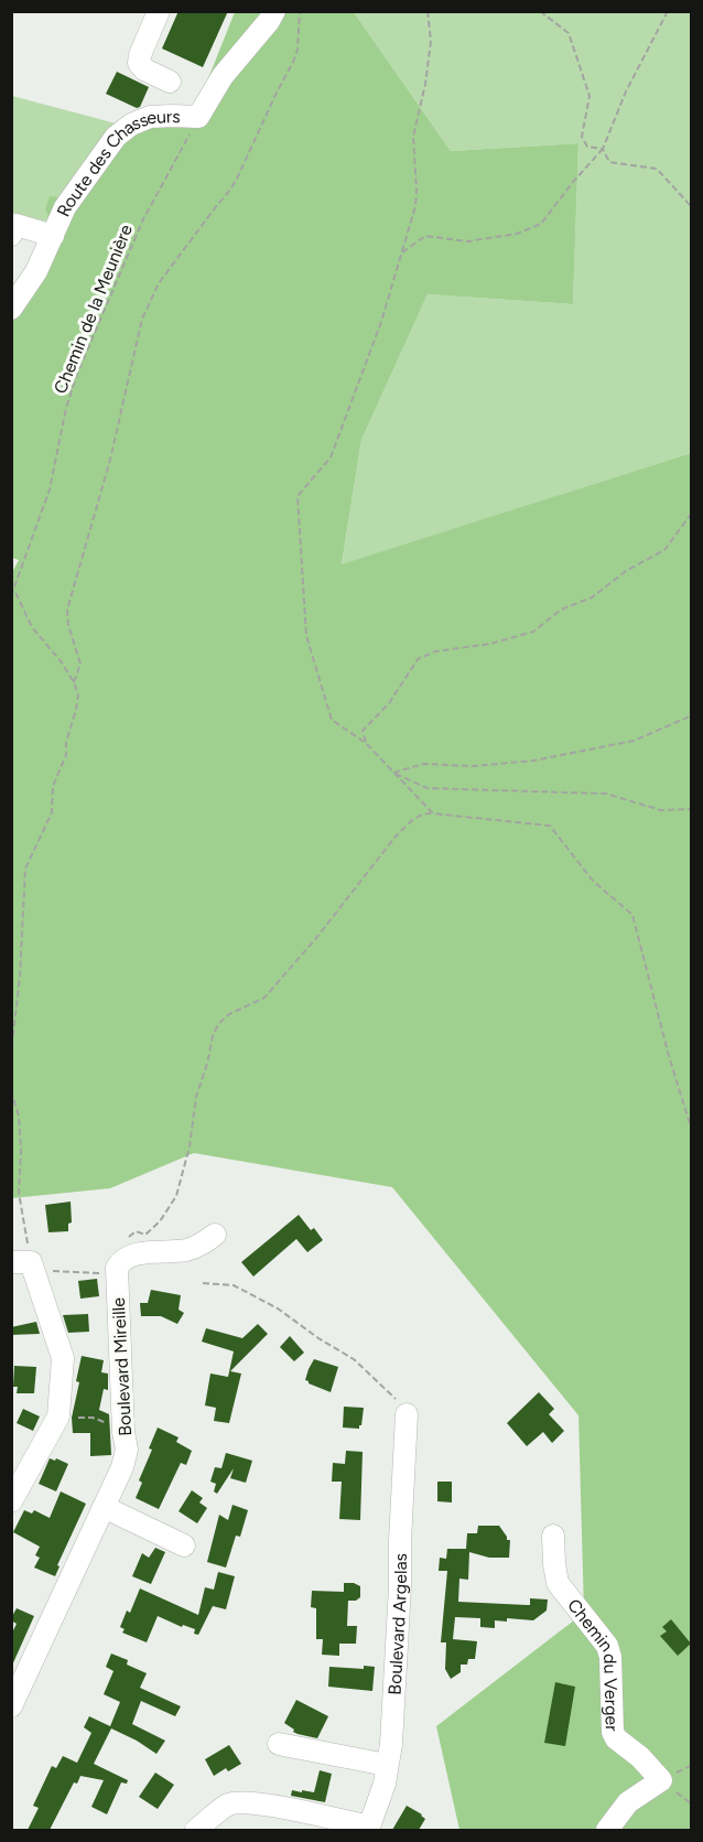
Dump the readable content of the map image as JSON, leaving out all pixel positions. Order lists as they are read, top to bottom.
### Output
{
  "streets": {
    "street": [
      "Route des Chasseurs",
      "Boulevard Mireille",
      "Boulevard Argelas",
      "Chemin du Verger"
    ],
    "path": ["Chemin de la Meunière"]
  },
  "crossings": [
    ["Route des Chasseurs", "Chemin de la Meunière"]
  ]
}
